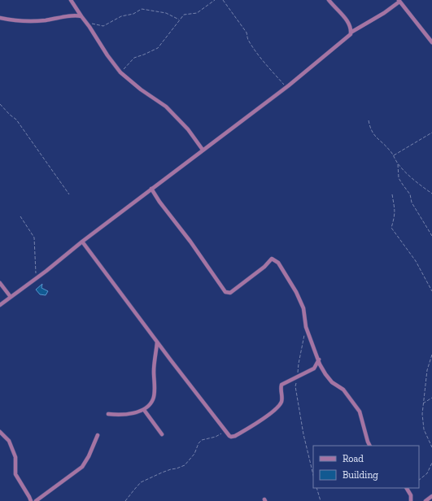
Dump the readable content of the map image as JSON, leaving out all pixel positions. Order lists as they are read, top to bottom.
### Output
{
  "legend": ["Road", "Building"]
}
